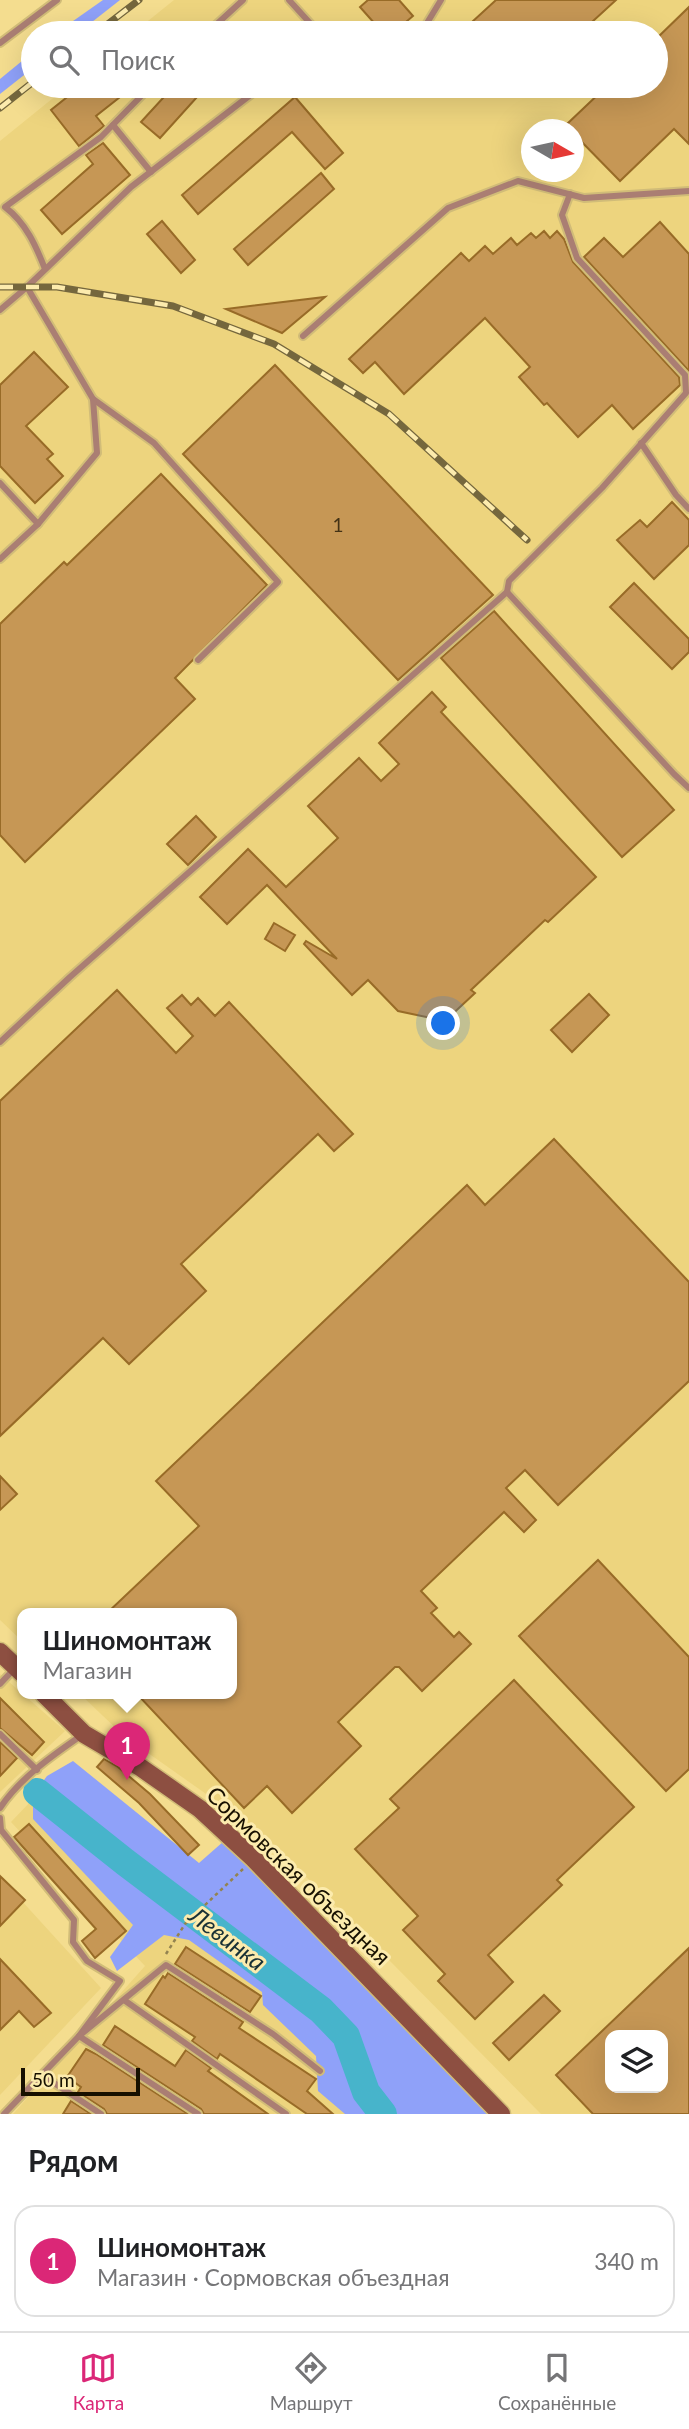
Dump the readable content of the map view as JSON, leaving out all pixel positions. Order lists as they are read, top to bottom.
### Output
{
  "streets": {
    "street": ["Сормовская объездная"]
  },
  "water": ["Левинка"],
  "house_numbers": ["1"],
  "scale_bar": "50 m",
  "north": "right",
  "page": {
    "search": "Поиск",
    "popup": ["Шиномонтаж", "Магазин"],
    "pins": "1",
    "scale": "50 m",
    "heading": "Рядом",
    "list": [
      {
        "mark": "1",
        "name": "Шиномонтаж",
        "note": "Магазин · Сормовская объездная",
        "value": "340 m"
      }
    ],
    "nav": ["Карта", "Маршрут", "Сохранённые"]
  }
}
